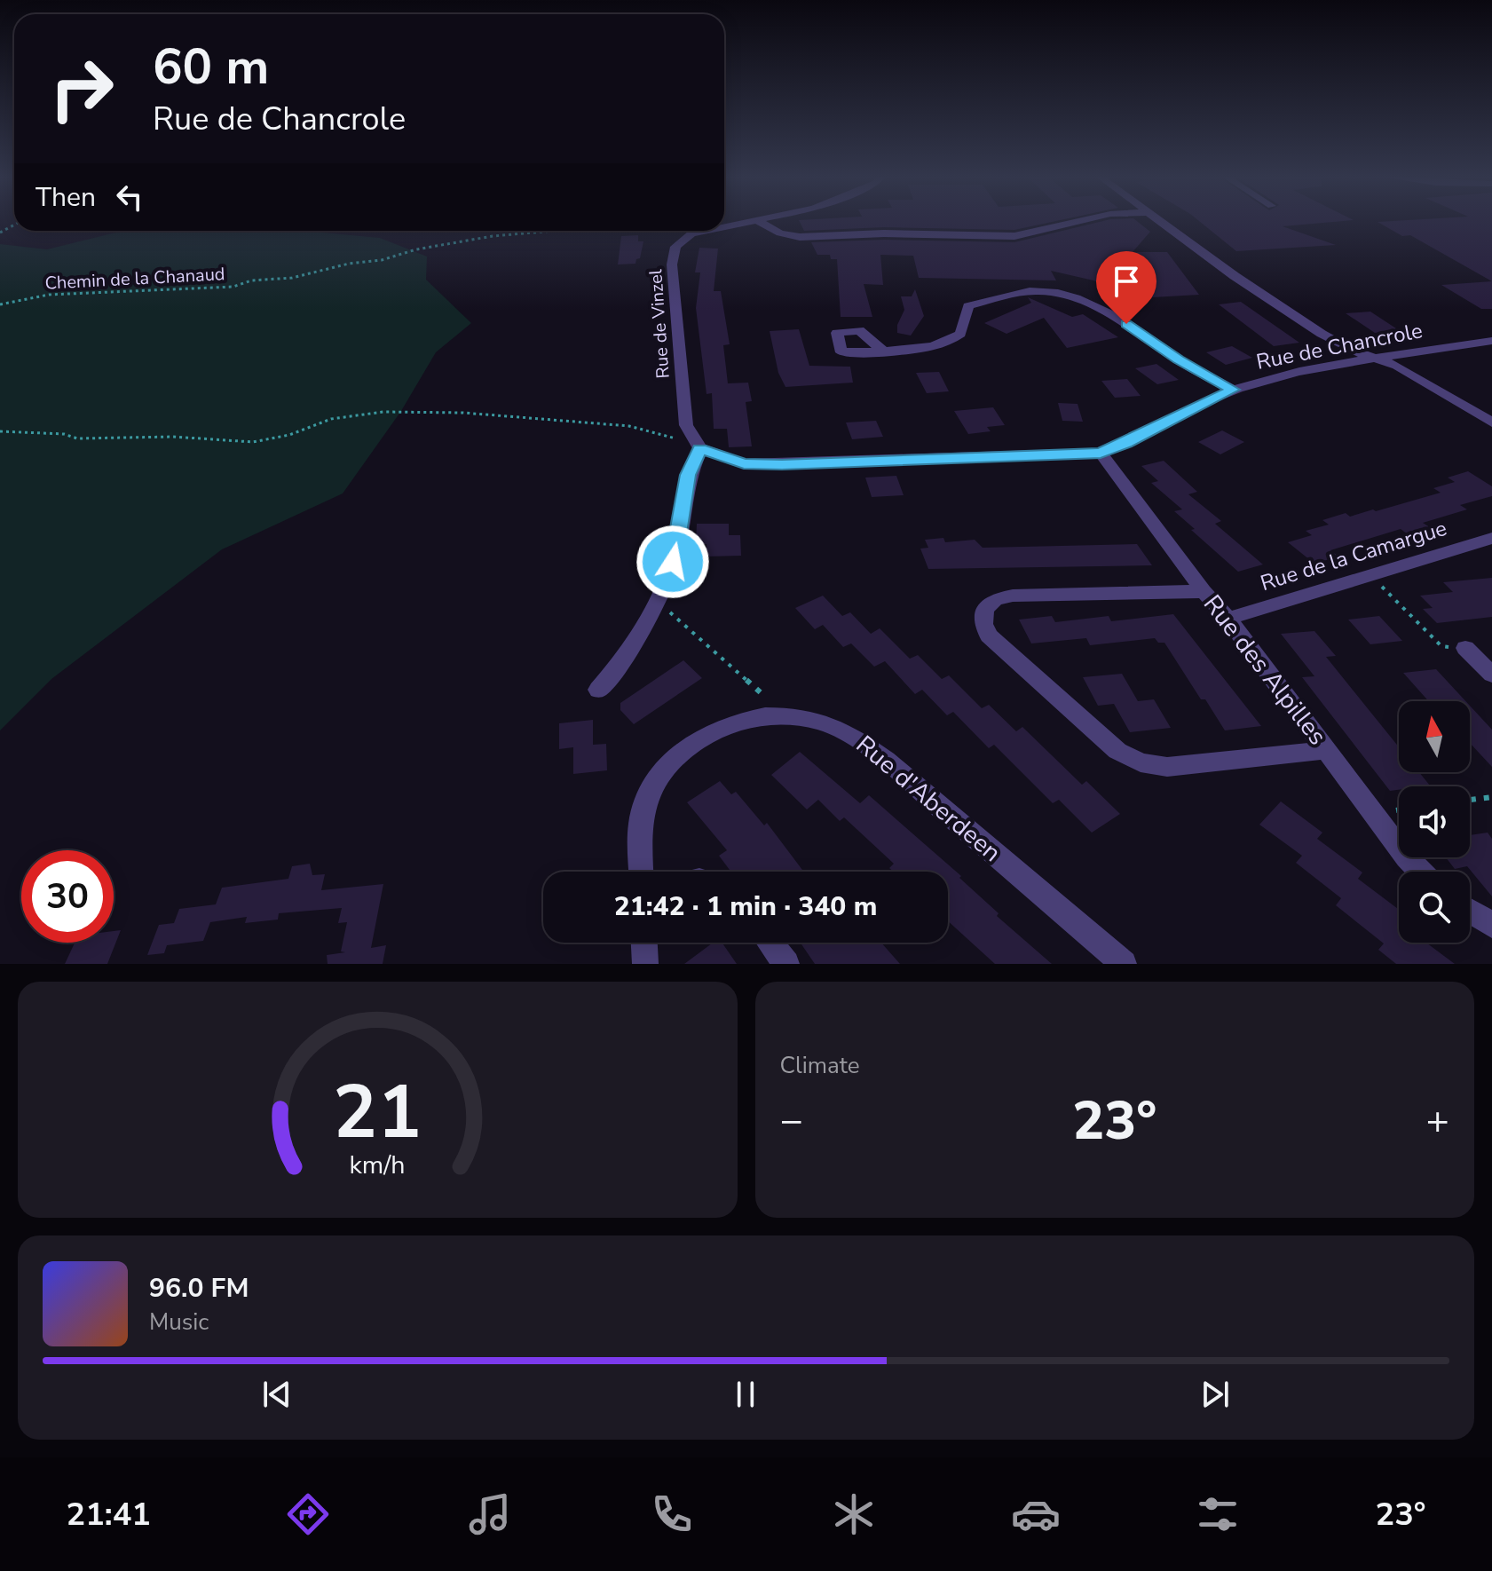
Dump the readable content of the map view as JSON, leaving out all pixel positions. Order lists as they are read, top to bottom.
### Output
{
  "streets": {
    "street": [
      "Rue de Vinzel",
      "Rue de Chancrole",
      "Rue de la Camargue",
      "Rue des Alpilles",
      "Rue d'Aberdeen"
    ],
    "path": ["Chemin de la Chanaud"]
  },
  "crossings": [
    ["Chemin de la Chanaud", "Rue de Vinzel"],
    ["Rue de Vinzel", "Rue de Chancrole"],
    ["Rue de Chancrole", "Rue des Alpilles"],
    ["Rue de la Camargue", "Rue des Alpilles"]
  ],
  "north": "top",
  "page": {
    "turn": ["60 m", "Rue de Chancrole"],
    "then": "Then",
    "limit": "30",
    "trip": "21:42 · 1 min · 340 m",
    "tile": "Climate",
    "heat": ["−", "23°", "+"],
    "song": ["96.0 FM", "Music"],
    "tabs": ["21:41", "23°"],
    "gauge": ["21", "km/h"]
  }
}
